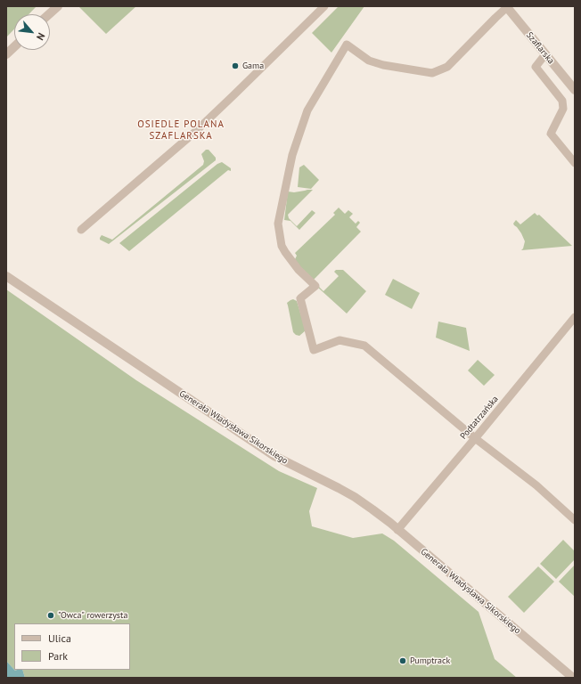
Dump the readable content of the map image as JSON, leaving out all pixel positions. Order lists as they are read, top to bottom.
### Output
{
  "streets": {
    "street": ["Szaflarska", "Podtatrzańska", "Generała Władysława Sikorskiego"]
  },
  "crossings": [
    ["Podtatrzańska", "Generała Władysława Sikorskiego"]
  ],
  "districts": ["OSIEDLE POLANA SZAFLARSKA"],
  "places": ["Gama", "\"Owca\" rowerzysta", "Pumptrack"],
  "legend": ["Ulica", "Park"],
  "north": "bottom right"
}
